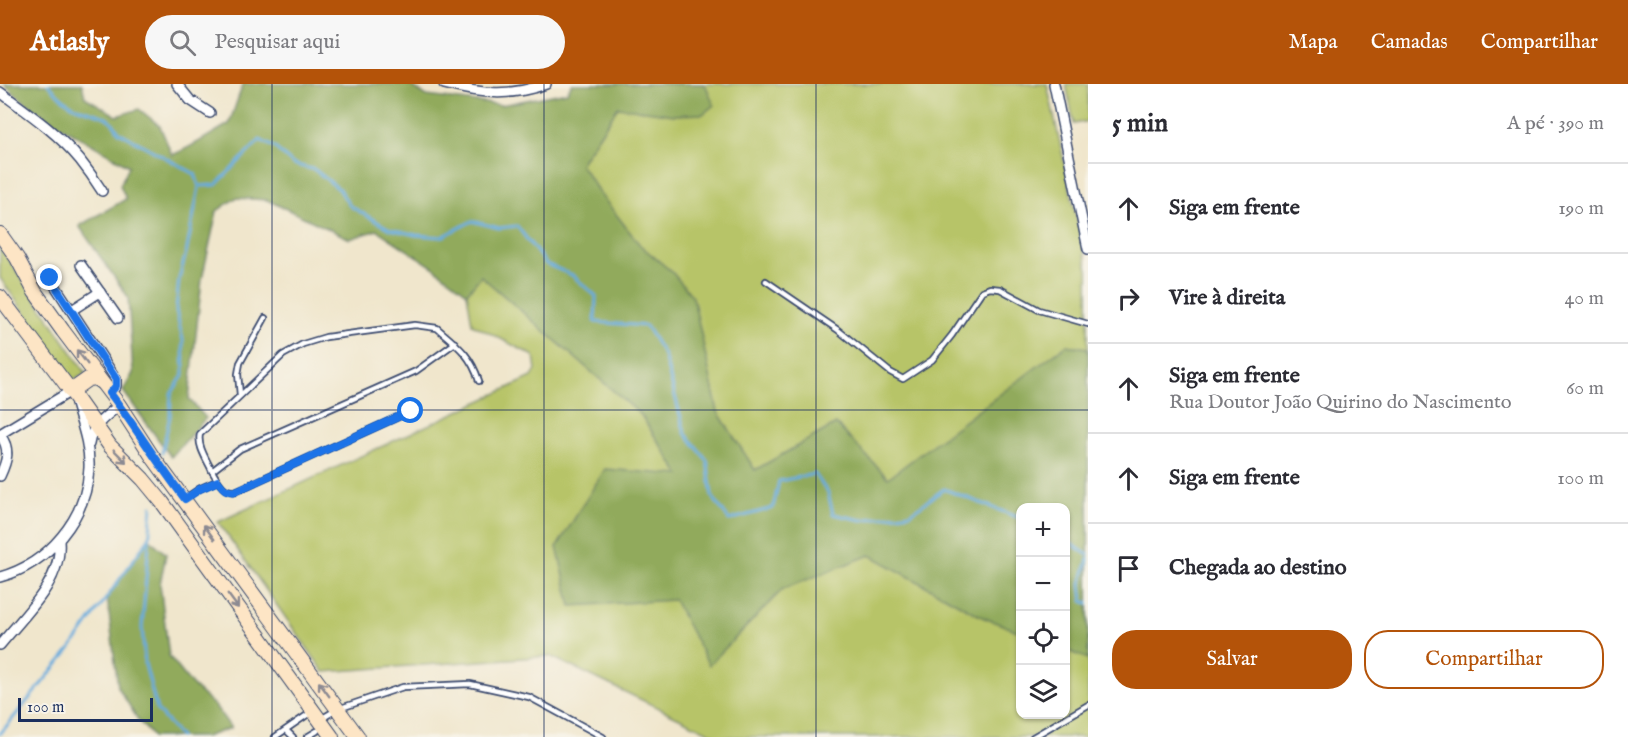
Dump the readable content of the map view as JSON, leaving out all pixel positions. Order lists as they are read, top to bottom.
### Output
{
  "scale_bar": "100 m",
  "page": {
    "header": "Atlasly",
    "search": "Pesquisar aqui",
    "nav": ["Mapa", "Camadas", "Compartilhar"],
    "heading": ["5 min", "A pé · 390 m"],
    "list": [
      ["Siga em frente", "190 m"],
      ["Vire à direita", "40 m"],
      ["Siga em frente", "Rua Doutor João Quirino do Nascimento", "60 m"],
      ["Siga em frente", "100 m"],
      "Chegada ao destino"
    ],
    "map_buttons": ["+", "−"],
    "buttons": ["Salvar", "Compartilhar"],
    "scale": "100 m"
  }
}
